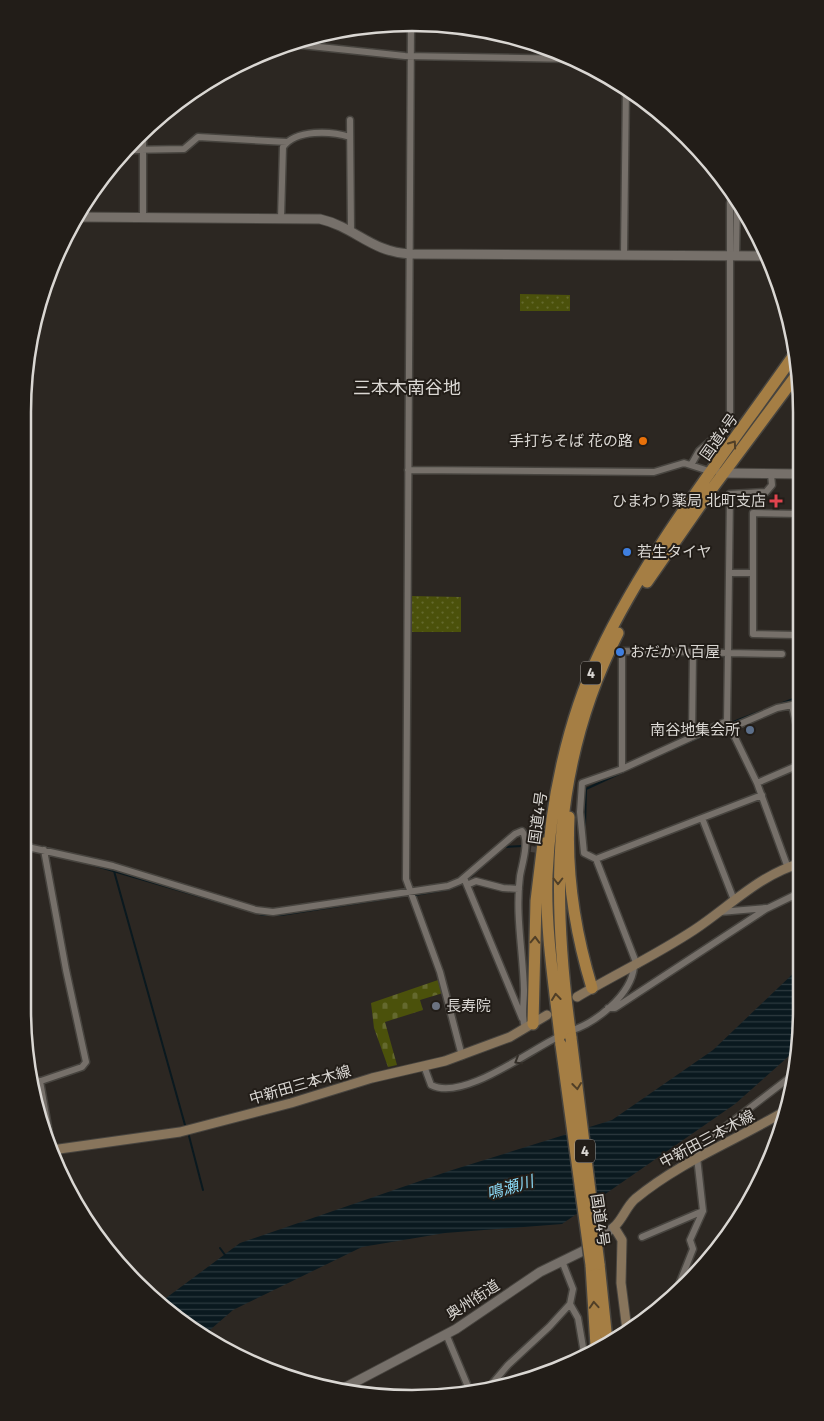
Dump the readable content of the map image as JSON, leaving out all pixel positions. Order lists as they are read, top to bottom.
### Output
{
  "streets": {
    "highway": ["国道4号", "4"],
    "main road": ["中新田三本木線"],
    "street": ["奥州街道"]
  },
  "crossings": [
    ["中新田三本木線", "奥州街道"]
  ],
  "districts": ["三本木南谷地"],
  "water": ["鳴瀬川"],
  "places": {
    "other": [
      "手打ちそば 花の路",
      "若生タイヤ",
      "おだか八百屋",
      "南谷地集会所",
      "長寿院"
    ],
    "health": ["ひまわり薬局 北町支店"]
  }
}
